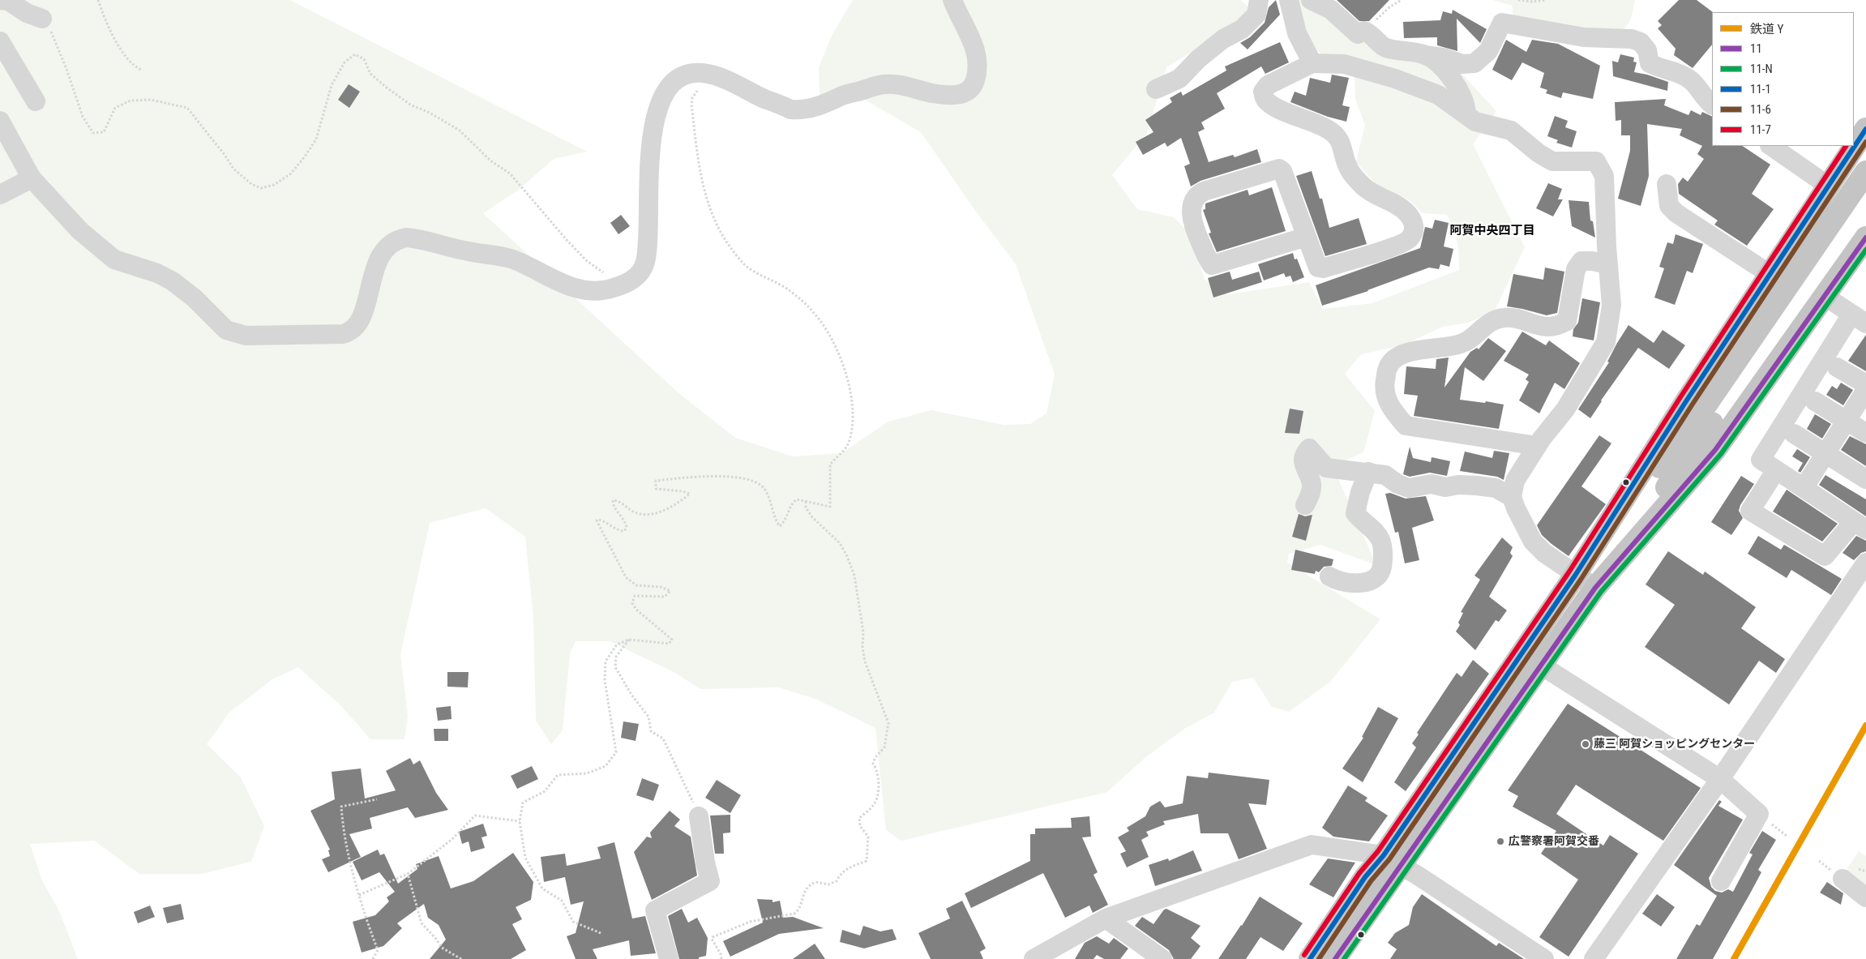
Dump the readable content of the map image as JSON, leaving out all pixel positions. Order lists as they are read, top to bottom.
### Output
{
  "districts": ["阿賀中央四丁目"],
  "places": ["藤三 阿賀ショッピングセンター", "広警察署阿賀交番"],
  "lines": [
    "transit line 11-1",
    "transit line 11-6",
    "transit line 11-7",
    "transit line 11",
    "transit line 11-N",
    "rail line Y"
  ],
  "legend": [
    "鉄道 Y",
    "11",
    "11-N",
    "11-1",
    "11-6",
    "11-7"
  ]
}
